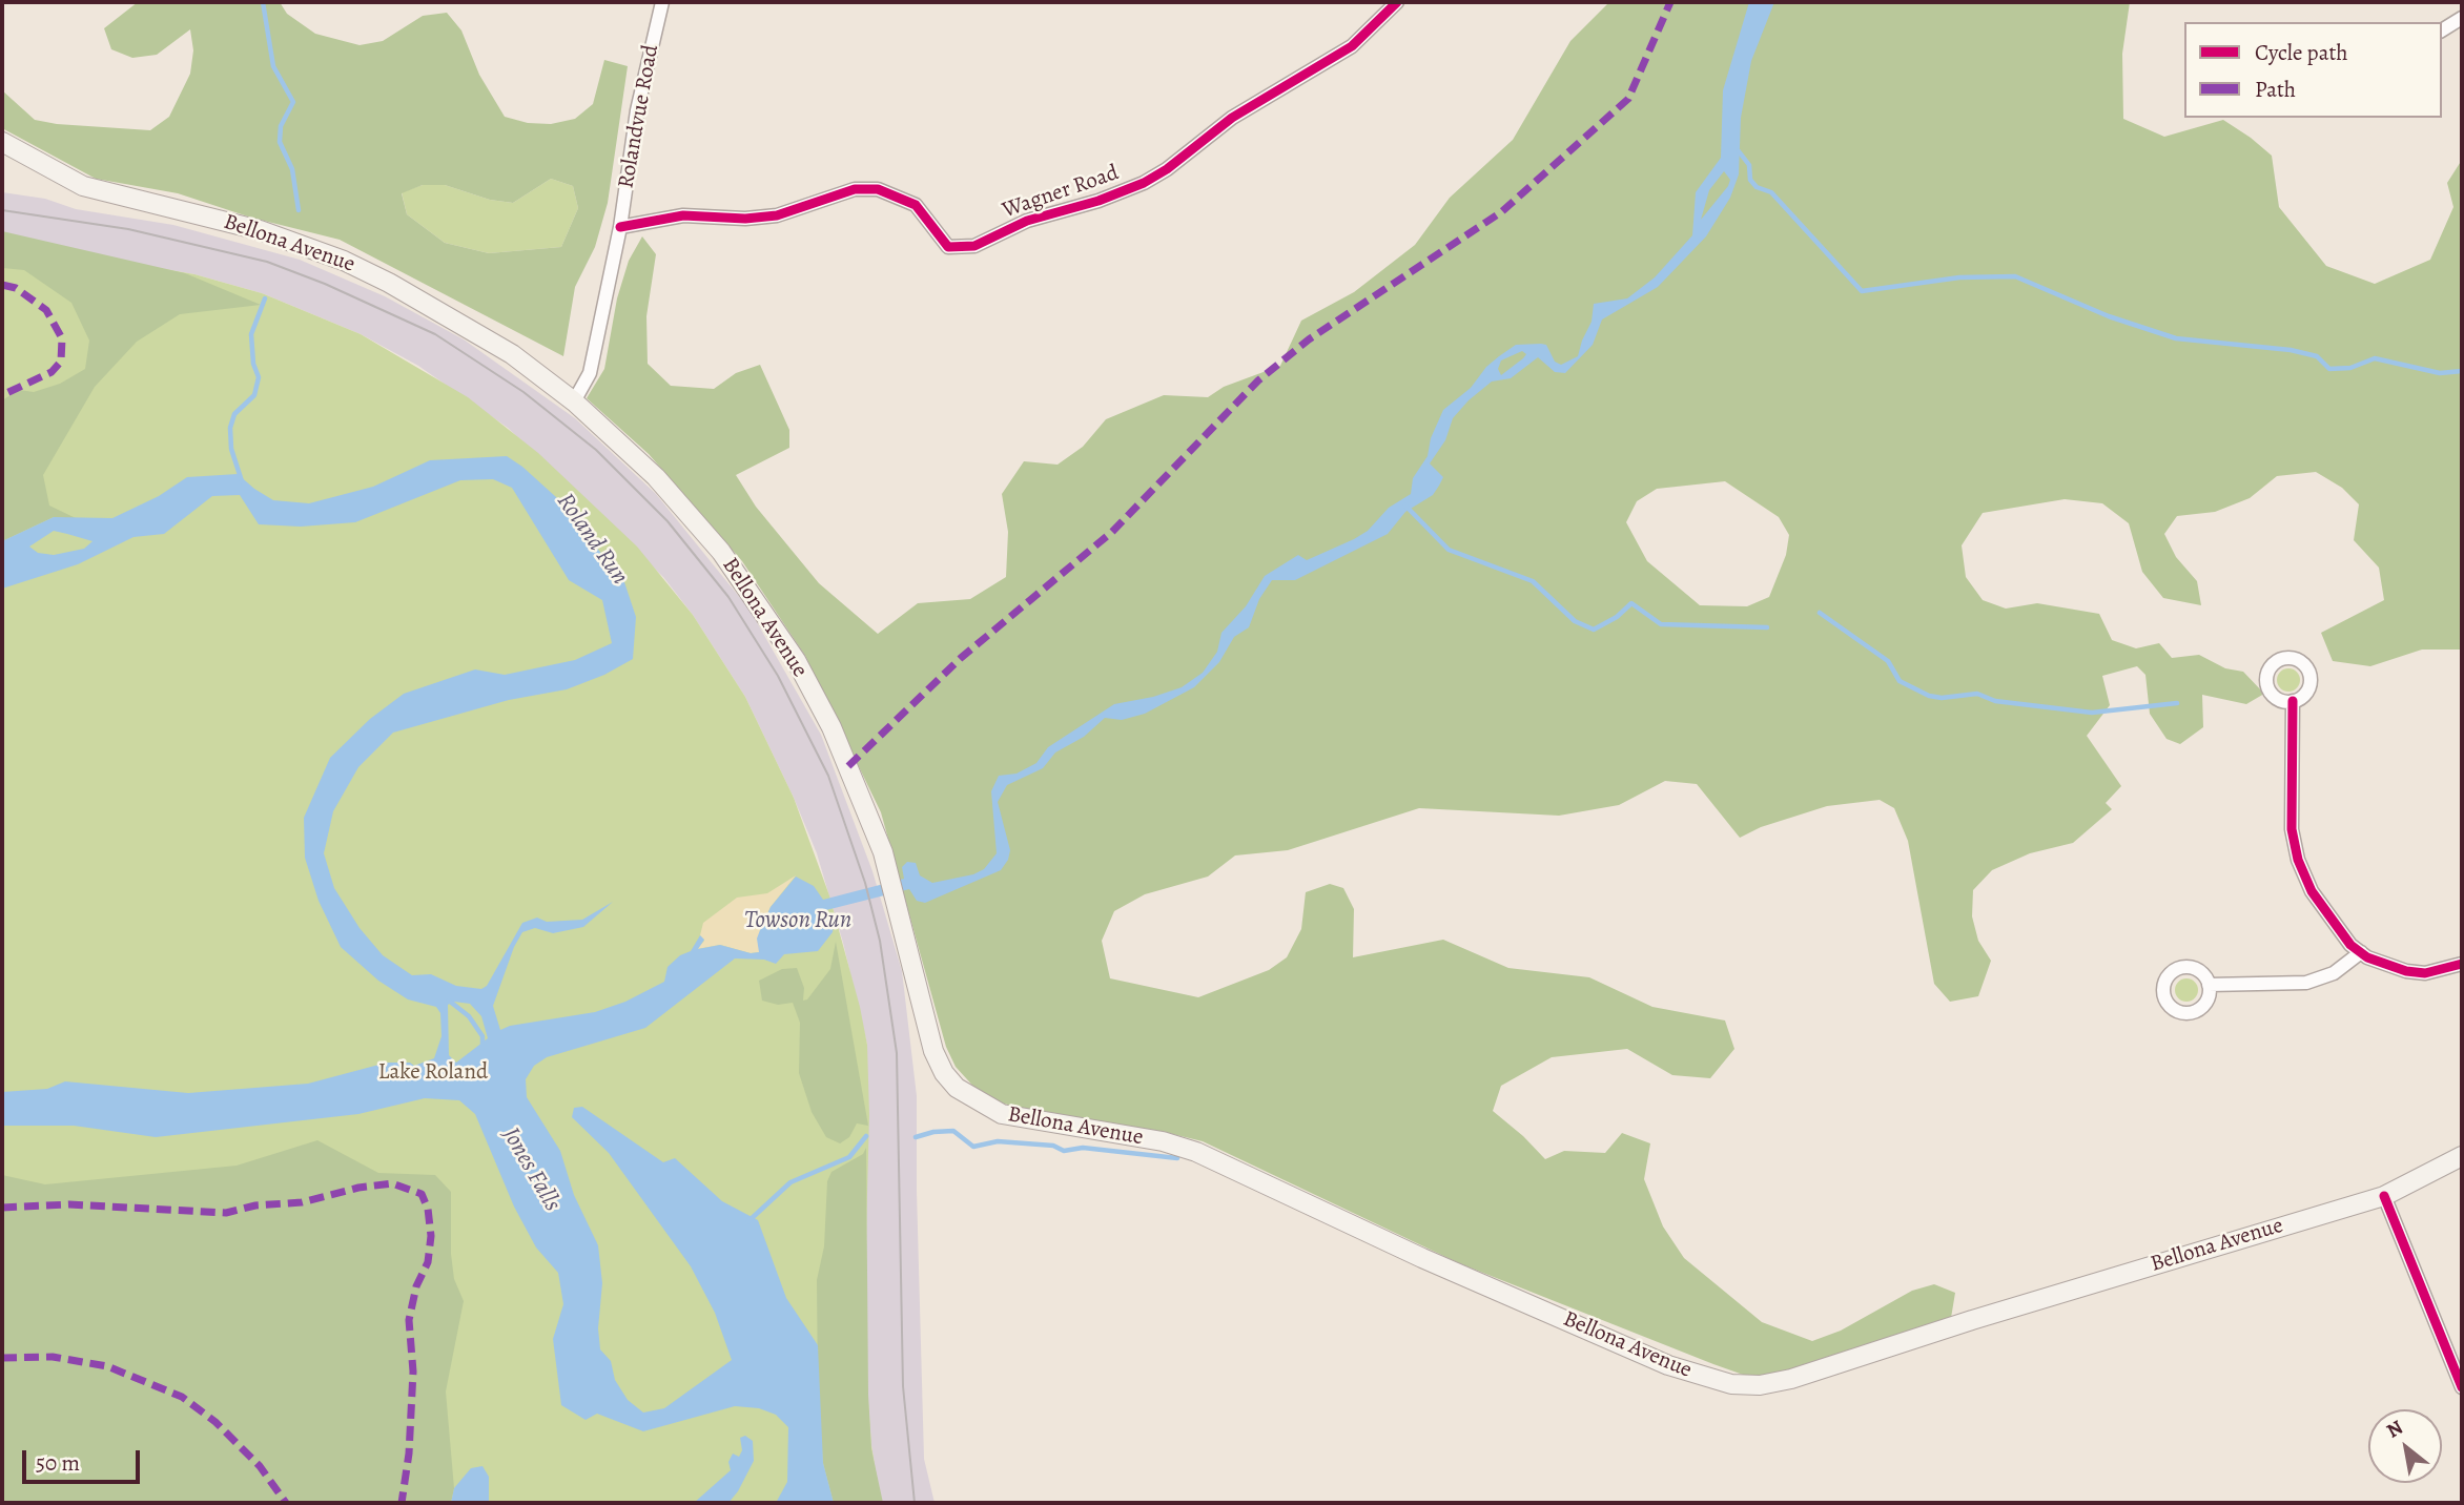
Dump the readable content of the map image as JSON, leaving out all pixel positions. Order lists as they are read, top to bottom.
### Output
{
  "streets": {
    "main road": ["Bellona Avenue"],
    "street": ["Rolandvue Road", "Wagner Road"]
  },
  "crossings": [
    ["Rolandvue Road", "Wagner Road"],
    ["Rolandvue Road", "Bellona Avenue"]
  ],
  "water": ["Roland Run", "Towson Run", "Jones Falls"],
  "parks": ["Lake Roland"],
  "legend": ["Cycle path", "Path"],
  "scale_bar": "50 m",
  "north": "top left"
}
